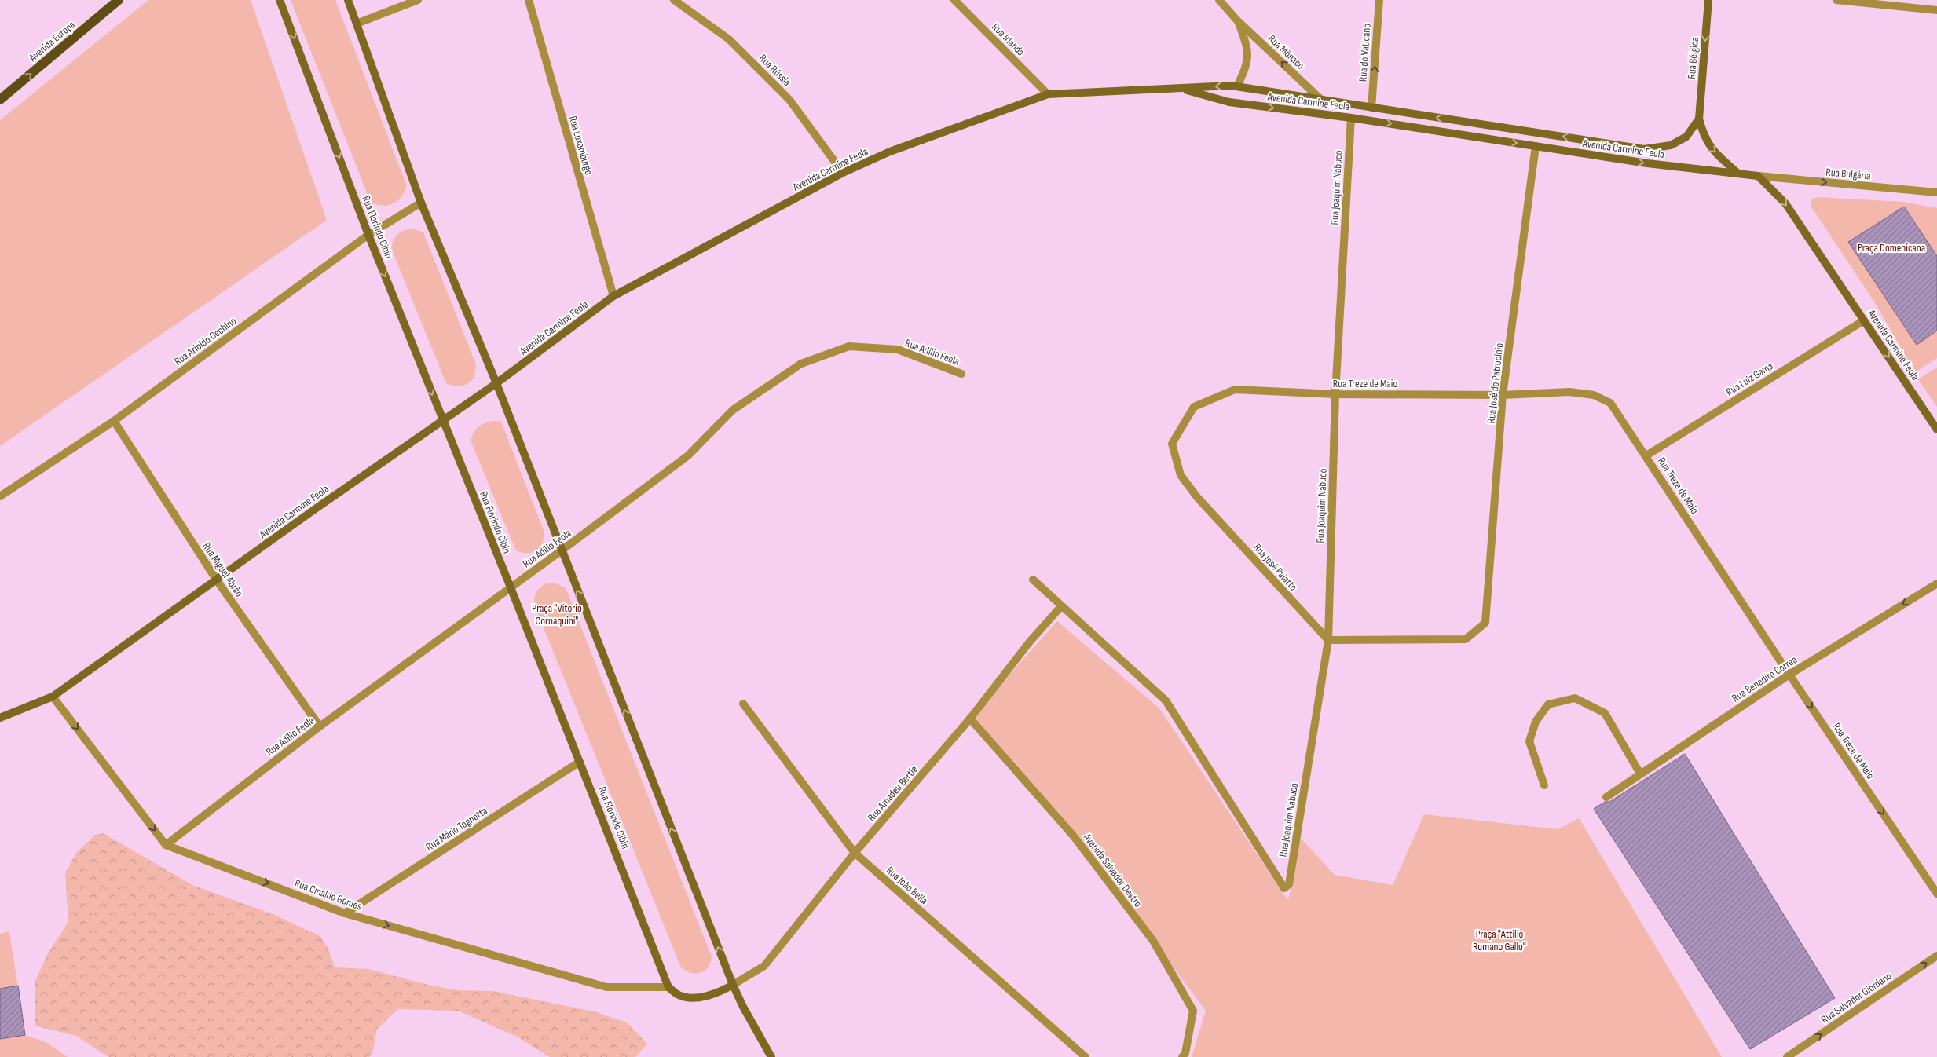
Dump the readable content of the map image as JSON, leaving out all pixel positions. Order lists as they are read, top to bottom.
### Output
{
  "streets": {
    "main road": [
      "Avenida Europa",
      "Rua Bélgica",
      "Avenida Carmine Feola",
      "Rua Florindo Cibin"
    ],
    "street": [
      "Rua Irlanda",
      "Rua Mônaco",
      "Rua do Vaticano",
      "Rua Rússia",
      "Rua Luxemburgo",
      "Rua Bulgária",
      "Rua Joaquim Nabuco",
      "Rua Arioldo Cechino",
      "Rua Adílio Feola",
      "Rua Luiz Gama",
      "Rua Treze de Maio",
      "Rua José do Patrocínio",
      "Rua José Paiatto",
      "Rua Miguel Abrão",
      "Rua Benedito Correa",
      "Rua Amadeu Bertie",
      "Rua Mário Tognetta",
      "Avenida Salvador Destro",
      "Rua João Bella",
      "Rua Cinaldo Gomes",
      "Rua Salvador Giordano"
    ]
  },
  "crossings": [
    ["Rua Irlanda", "Avenida Carmine Feola"],
    ["Rua Mônaco", "Avenida Carmine Feola"],
    ["Rua do Vaticano", "Avenida Carmine Feola"],
    ["Rua Bélgica", "Avenida Carmine Feola"],
    ["Rua Rússia", "Avenida Carmine Feola"],
    ["Avenida Carmine Feola", "Rua Luxemburgo"],
    ["Avenida Carmine Feola", "Rua Bulgária"],
    ["Avenida Carmine Feola", "Rua Joaquim Nabuco"],
    ["Avenida Carmine Feola", "Rua Florindo Cibin"],
    ["Avenida Carmine Feola", "Rua Luiz Gama"],
    ["Avenida Carmine Feola", "Rua José do Patrocínio"],
    ["Avenida Carmine Feola", "Rua Miguel Abrão"],
    ["Rua Joaquim Nabuco", "Rua Treze de Maio"],
    ["Rua Joaquim Nabuco", "Rua José do Patrocínio"],
    ["Rua Joaquim Nabuco", "Rua José Paiatto"],
    ["Rua Joaquim Nabuco", "Rua Amadeu Bertie"],
    ["Rua Florindo Cibin", "Rua Arioldo Cechino"],
    ["Rua Florindo Cibin", "Rua Adílio Feola"],
    ["Rua Florindo Cibin", "Rua Mário Tognetta"],
    ["Rua Florindo Cibin", "Rua Cinaldo Gomes"],
    ["Rua Arioldo Cechino", "Rua Miguel Abrão"],
    ["Rua Adílio Feola", "Rua Miguel Abrão"],
    ["Rua Adílio Feola", "Rua Cinaldo Gomes"],
    ["Rua Luiz Gama", "Rua Treze de Maio"],
    ["Rua Treze de Maio", "Rua José do Patrocínio"],
    ["Rua Treze de Maio", "Rua José Paiatto"],
    ["Rua Treze de Maio", "Rua Benedito Correa"],
    ["Rua José do Patrocínio", "Rua José Paiatto"],
    ["Rua Amadeu Bertie", "Avenida Salvador Destro"],
    ["Rua Amadeu Bertie", "Rua João Bella"],
    ["Rua Mário Tognetta", "Rua Cinaldo Gomes"]
  ],
  "one_way": [
    "Avenida Europa",
    "Rua Mônaco",
    "Rua do Vaticano",
    "Rua Bélgica",
    "Rua Bulgária",
    "Rua Benedito Correa",
    "Rua Cinaldo Gomes",
    "Rua Salvador Giordano"
  ],
  "parks": ["Praça Domenicana", "Praça \"Vitorio Cornaquini\"", "Praça \"Attilio Romano Gallo\""]
}
